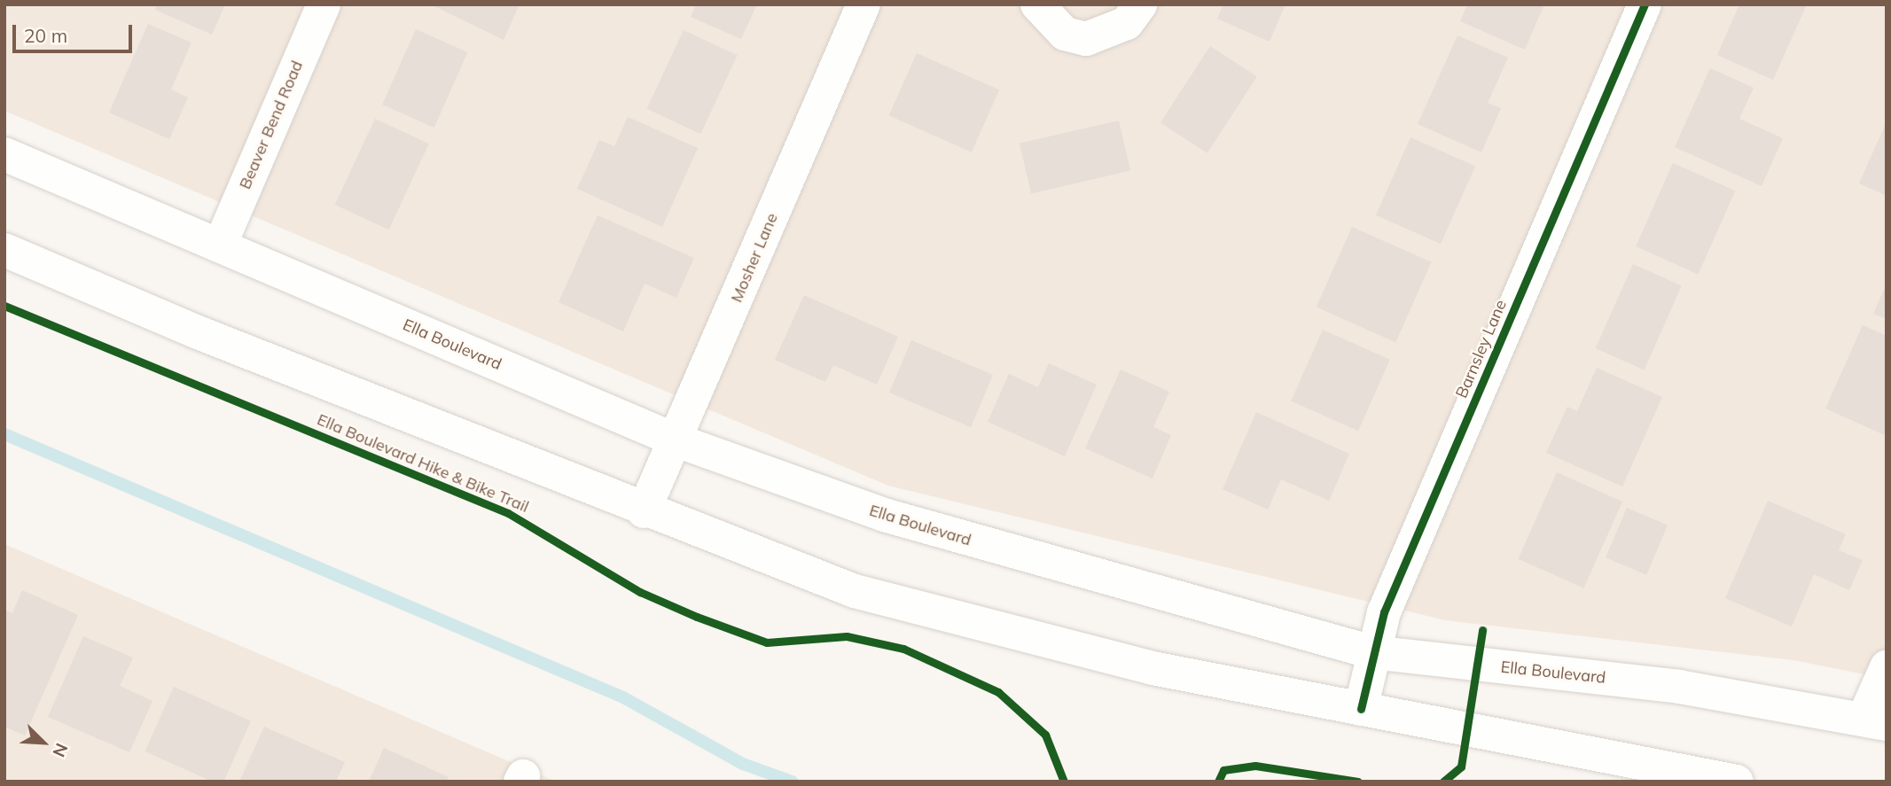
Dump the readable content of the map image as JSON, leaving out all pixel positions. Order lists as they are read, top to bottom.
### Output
{
  "streets": {
    "main road": [
      "Beaver Bend Road",
      "Mosher Lane",
      "Ella Boulevard",
      "Barnsley Lane"
    ],
    "cycle path": ["Ella Boulevard Hike & Bike Trail"]
  },
  "crossings": [
    ["Beaver Bend Road", "Ella Boulevard"],
    ["Mosher Lane", "Ella Boulevard"],
    ["Ella Boulevard", "Barnsley Lane"]
  ],
  "scale_bar": "20 m",
  "north": "bottom right"
}
